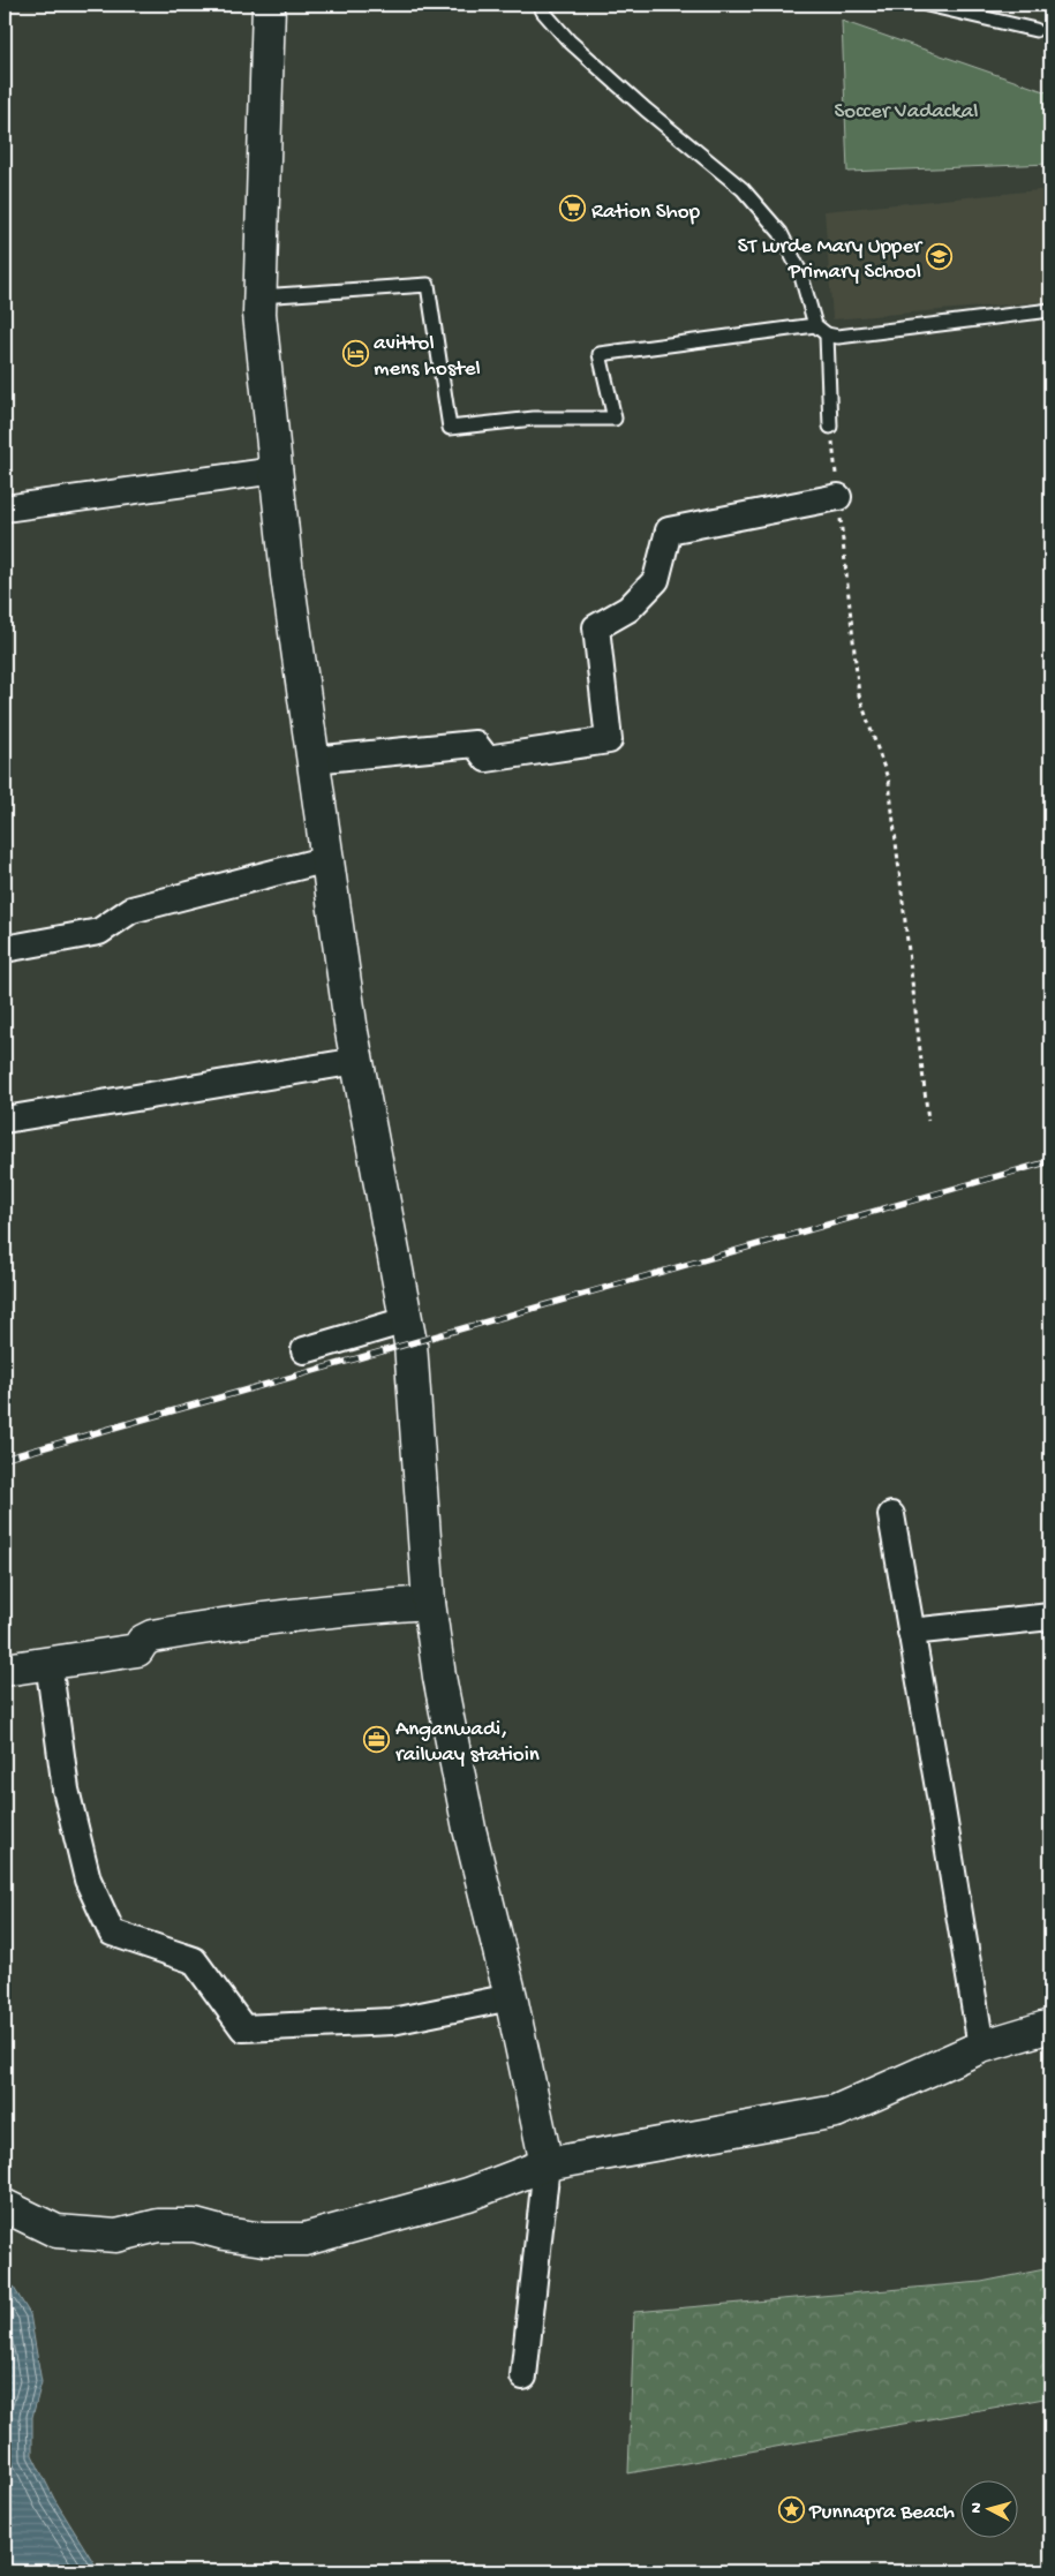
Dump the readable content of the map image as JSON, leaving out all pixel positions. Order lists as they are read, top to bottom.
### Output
{
  "parks": ["Soccer Vadackal"],
  "places": {
    "supermarket": ["Ration Shop"],
    "school or university": ["ST Lurde Mary Upper Primary School"],
    "hotel": ["avittol mens hostel"],
    "office": ["Anganwadi, railway statioin"],
    "place": ["Punnapra Beach"]
  },
  "north": "left"
}
